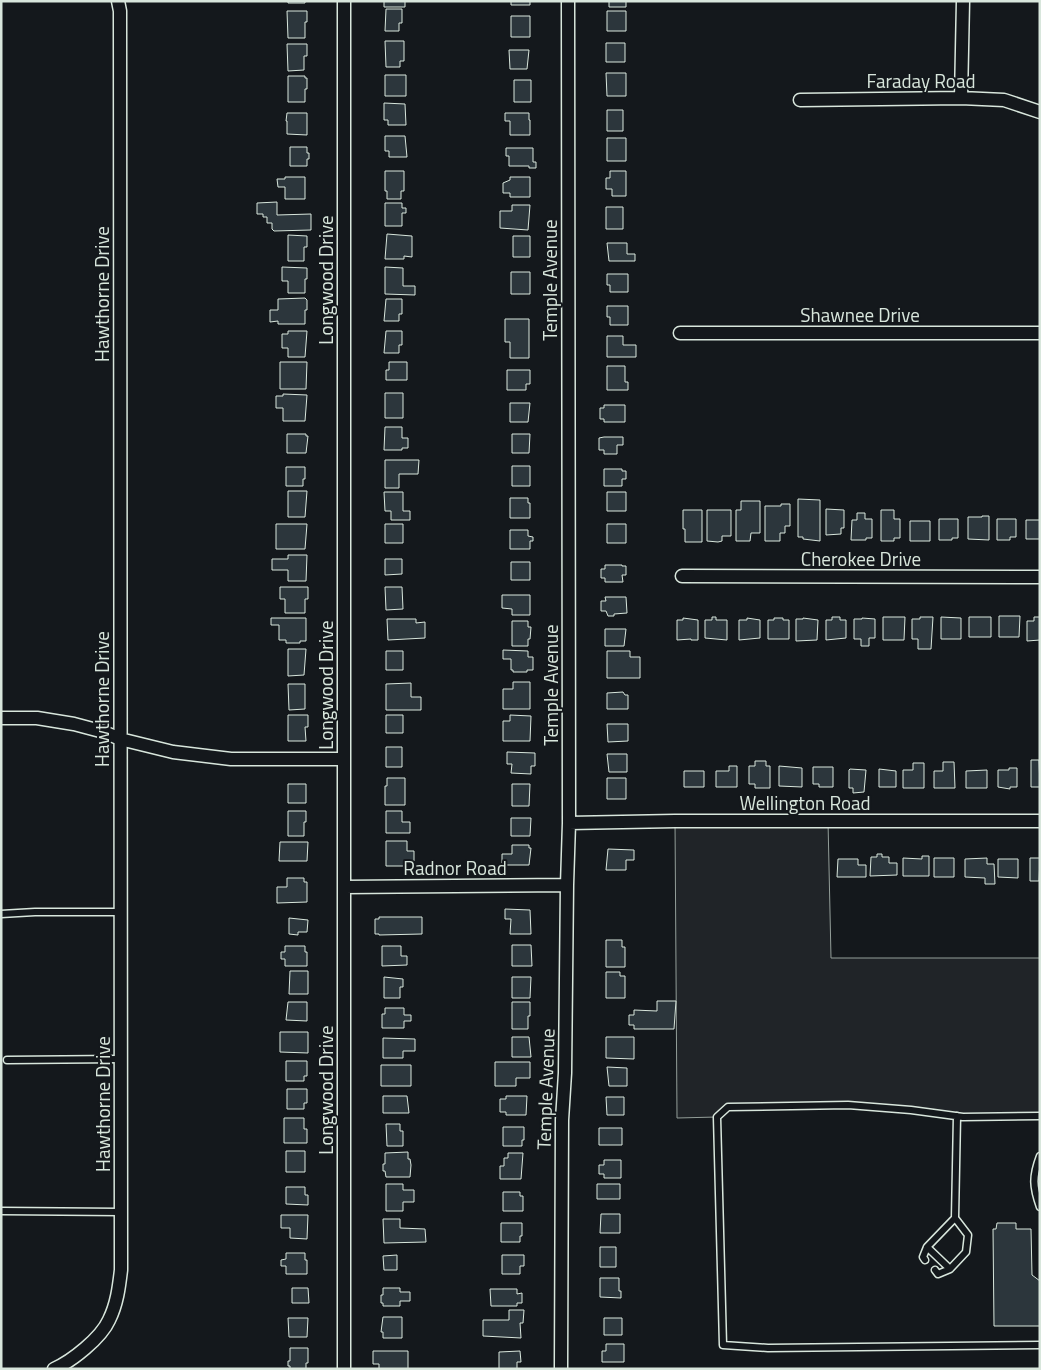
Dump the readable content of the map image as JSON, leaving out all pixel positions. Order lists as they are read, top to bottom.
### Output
{
  "streets": {
    "street": [
      "Faraday Road",
      "Longwood Drive",
      "Temple Avenue",
      "Hawthorne Drive",
      "Shawnee Drive",
      "Cherokee Drive",
      "Wellington Road",
      "Radnor Road"
    ]
  },
  "crossings": [
    ["Longwood Drive", "Radnor Road"],
    ["Temple Avenue", "Wellington Road"],
    ["Temple Avenue", "Radnor Road"]
  ]
}
